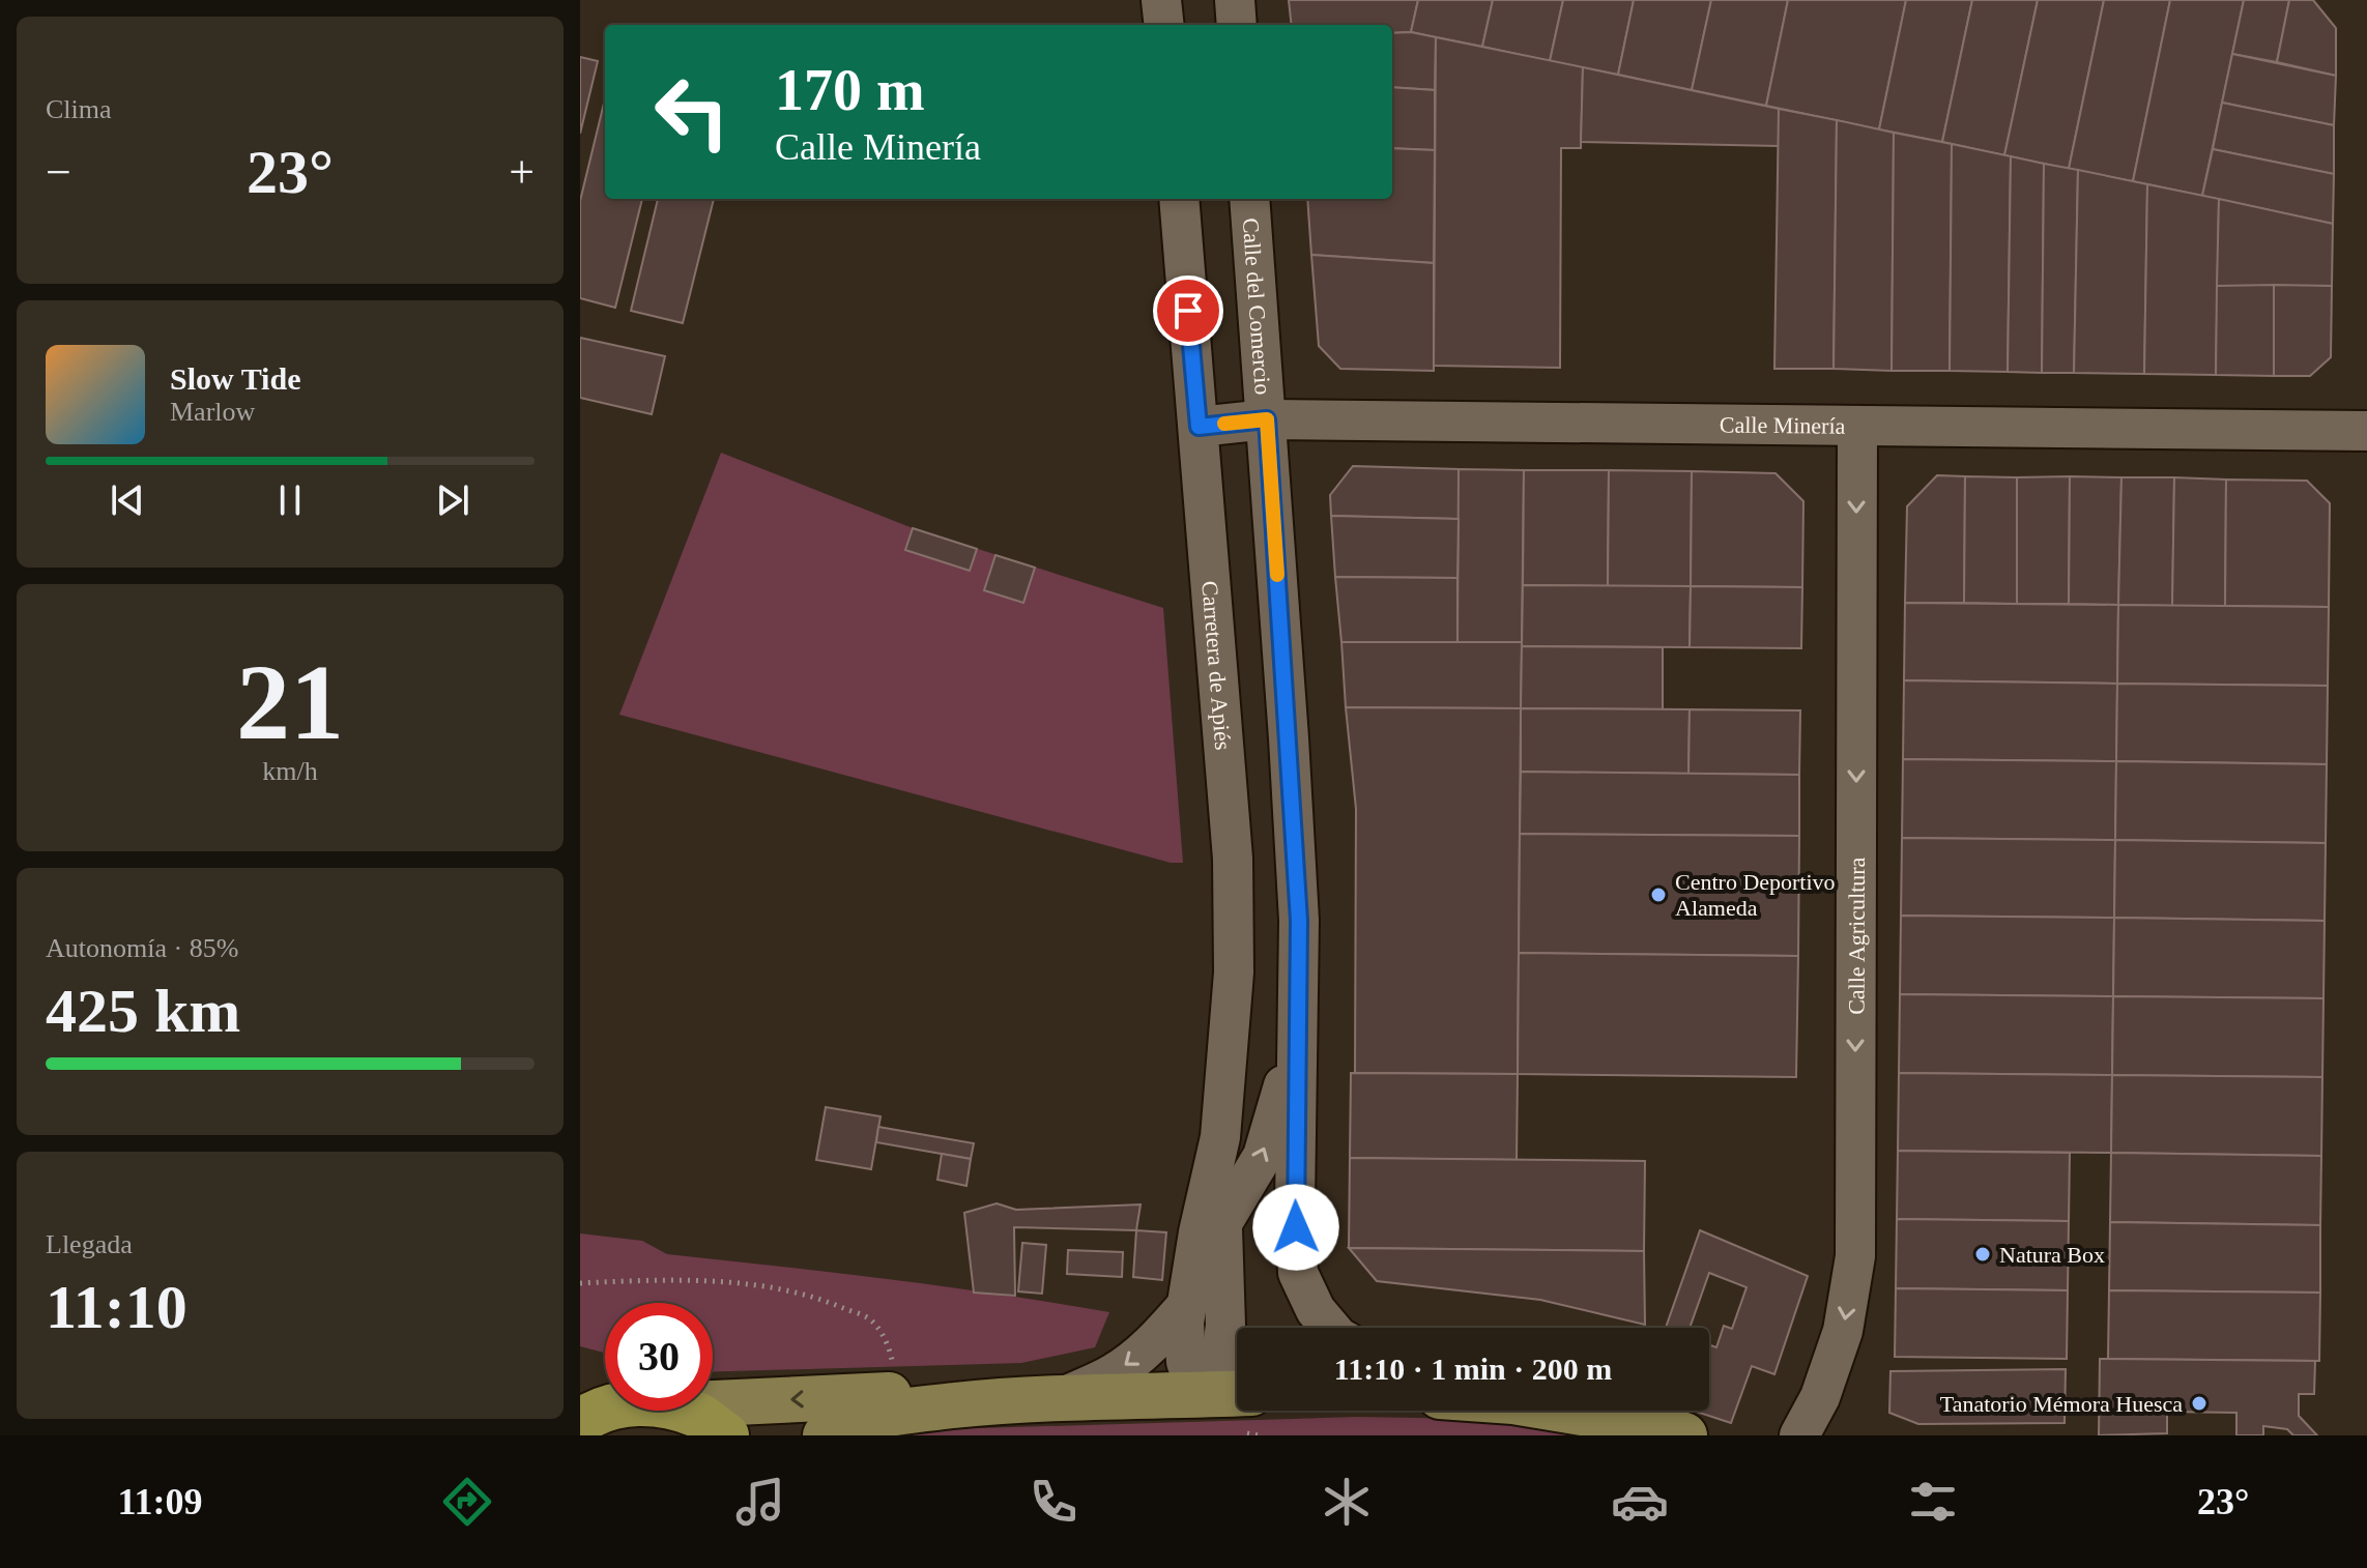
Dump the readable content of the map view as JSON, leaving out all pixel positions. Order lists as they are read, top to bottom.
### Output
{
  "streets": {
    "street": [
      "Calle del Comercio",
      "Calle Minería",
      "Carretera de Apiés",
      "Calle Agricultura"
    ]
  },
  "crossings": [
    ["Calle del Comercio", "Calle Minería"],
    ["Calle Minería", "Carretera de Apiés"],
    ["Calle Minería", "Calle Agricultura"]
  ],
  "one_way": ["Calle Agricultura"],
  "places": ["Centro Deportivo Alameda", "Natura Box", "Tanatorio Mémora Huesca"],
  "page": {
    "tile": [
      "Clima",
      ["21", "km/h"],
      ["Autonomía · 85%", "425 km"],
      ["Llegada", "11:10"]
    ],
    "turn": ["170 m", "Calle Minería"],
    "heat": ["−", "23°", "+"],
    "song": ["Slow Tide", "Marlow"],
    "limit": "30",
    "trip": "11:10 · 1 min · 200 m",
    "tabs": ["11:09", "23°"]
  }
}
